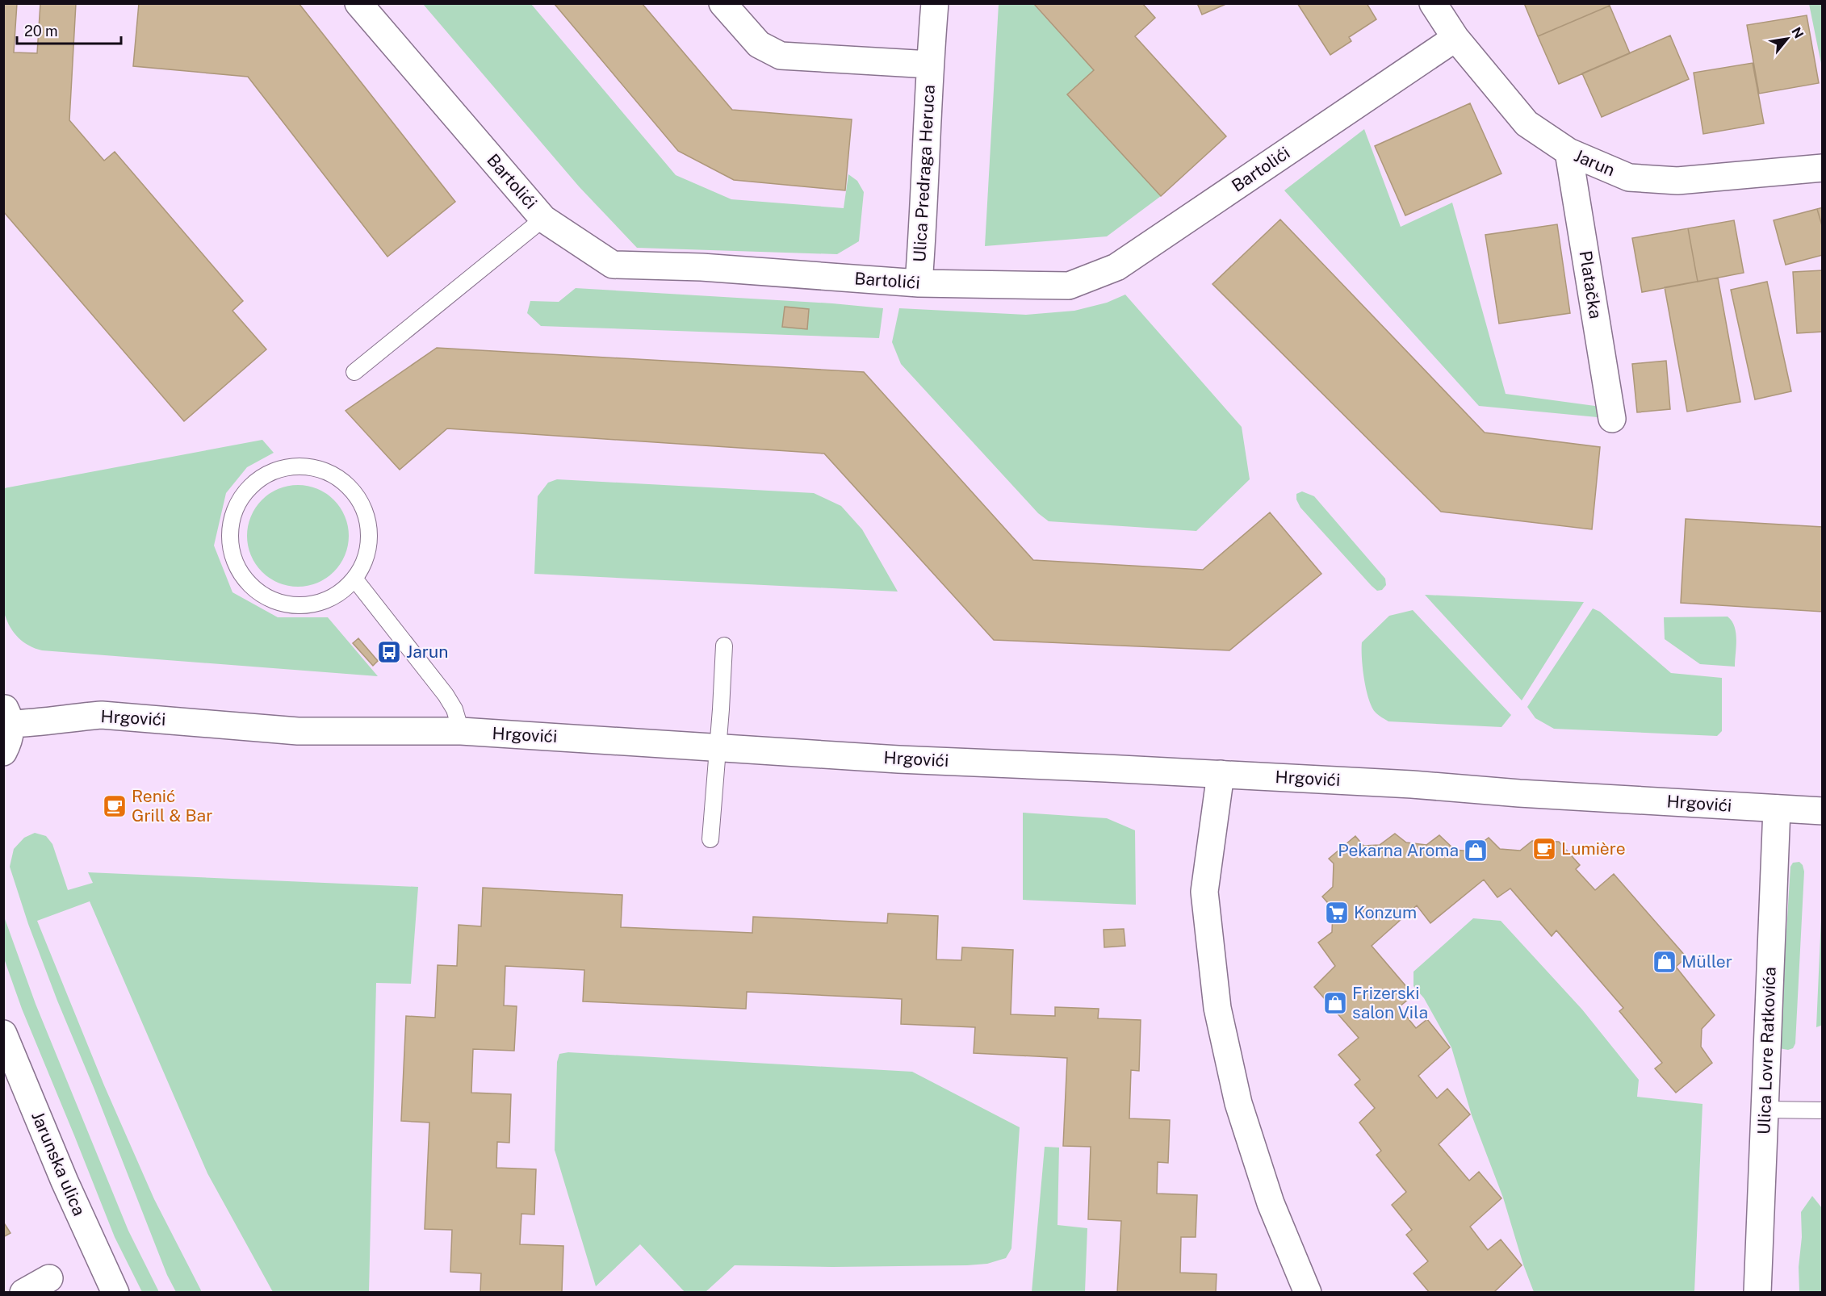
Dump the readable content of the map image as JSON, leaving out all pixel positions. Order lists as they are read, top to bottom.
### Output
{
  "streets": {
    "street": [
      "Jarun",
      "Bartolići",
      "Ulica Predraga Heruca",
      "Platačka",
      "Hrgovići",
      "Ulica Lovre Ratkovića",
      "Jarunska ulica"
    ]
  },
  "crossings": [
    ["Jarun", "Bartolići"],
    ["Jarun", "Platačka"],
    ["Bartolići", "Ulica Predraga Heruca"],
    ["Hrgovići", "Ulica Lovre Ratkovića"]
  ],
  "places": {
    "bus stop": ["Jarun"],
    "cafe": ["Renić Grill & Bar", "Lumière"],
    "shop": ["Pekarna Aroma", "Müller", "Frizerski salon Vila"],
    "supermarket": ["Konzum"]
  },
  "scale_bar": "20 m",
  "north": "top right"
}
